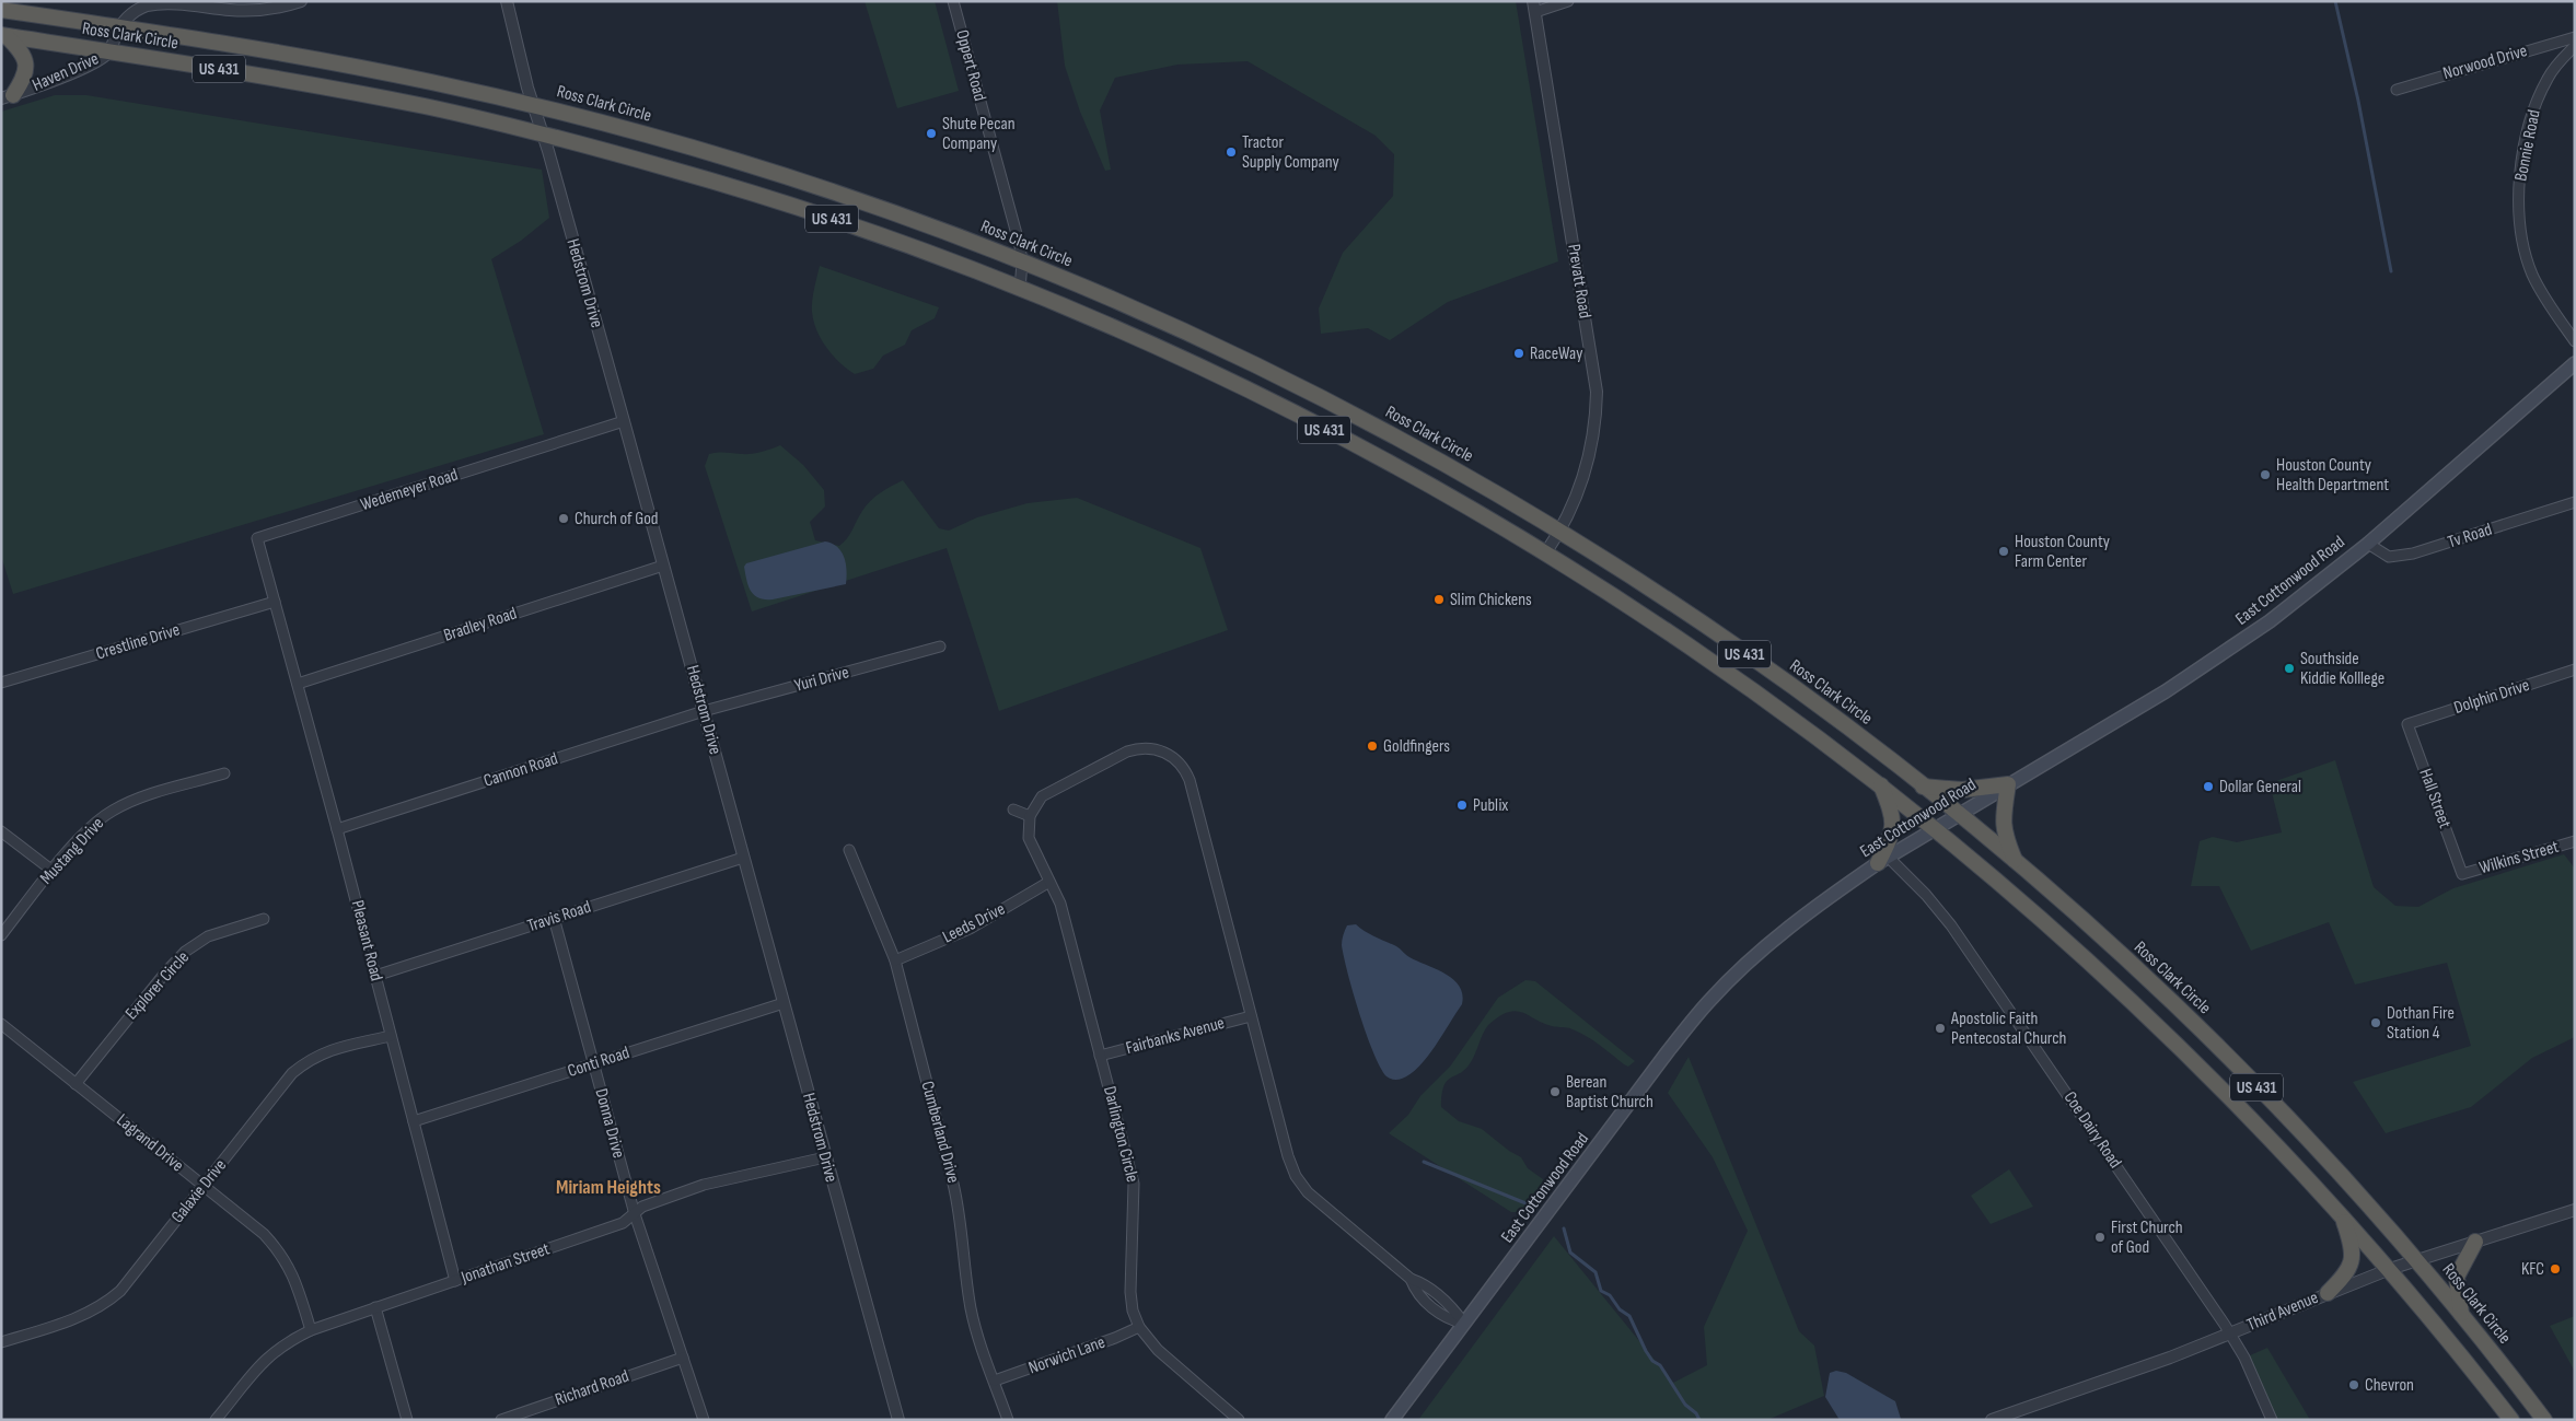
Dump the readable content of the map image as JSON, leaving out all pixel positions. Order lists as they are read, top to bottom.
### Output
{
  "streets": {
    "highway": ["Ross Clark Circle", "US 431"],
    "main road": ["East Cottonwood Road"],
    "street": [
      "Norwood Drive",
      "Oppert Road",
      "Haven Drive",
      "Bonnie Road",
      "Prevatt Road",
      "Hedstrom Drive",
      "Wedemeyer Road",
      "Tv Road",
      "Bradley Road",
      "Crestline Drive",
      "Yuri Drive",
      "Dolphin Drive",
      "Cannon Road",
      "Hall Street",
      "Mustang Drive",
      "Wilkins Street",
      "Travis Road",
      "Leeds Drive",
      "Pleasant Road",
      "Explorer Circle",
      "Fairbanks Avenue",
      "Conti Road",
      "Donna Drive",
      "Coe Dairy Road",
      "Cumberland Drive",
      "Darlington Circle",
      "Lagrand Drive",
      "Galaxie Drive",
      "Jonathan Street",
      "Third Avenue",
      "Norwich Lane",
      "Richard Road"
    ]
  },
  "crossings": [
    ["Ross Clark Circle", "Oppert Road"],
    ["Ross Clark Circle", "Haven Drive"],
    ["Ross Clark Circle", "Prevatt Road"],
    ["Ross Clark Circle", "Hedstrom Drive"],
    ["Ross Clark Circle", "East Cottonwood Road"],
    ["Ross Clark Circle", "Third Avenue"],
    ["Hedstrom Drive", "Wedemeyer Road"],
    ["Hedstrom Drive", "Bradley Road"],
    ["Hedstrom Drive", "Yuri Drive"],
    ["Hedstrom Drive", "Cannon Road"],
    ["Hedstrom Drive", "Travis Road"],
    ["Hedstrom Drive", "Conti Road"],
    ["Hedstrom Drive", "Jonathan Street"],
    ["Wedemeyer Road", "Crestline Drive"],
    ["Wedemeyer Road", "Pleasant Road"],
    ["Tv Road", "East Cottonwood Road"],
    ["East Cottonwood Road", "Coe Dairy Road"],
    ["Bradley Road", "Pleasant Road"],
    ["Crestline Drive", "Pleasant Road"],
    ["Yuri Drive", "Cannon Road"],
    ["Dolphin Drive", "Hall Street"],
    ["Cannon Road", "Pleasant Road"],
    ["Hall Street", "Wilkins Street"],
    ["Travis Road", "Pleasant Road"],
    ["Travis Road", "Donna Drive"],
    ["Leeds Drive", "Cumberland Drive"],
    ["Leeds Drive", "Darlington Circle"],
    ["Pleasant Road", "Conti Road"],
    ["Pleasant Road", "Galaxie Drive"],
    ["Pleasant Road", "Jonathan Street"],
    ["Explorer Circle", "Lagrand Drive"],
    ["Fairbanks Avenue", "Darlington Circle"],
    ["Conti Road", "Donna Drive"],
    ["Donna Drive", "Jonathan Street"],
    ["Donna Drive", "Richard Road"],
    ["Coe Dairy Road", "Third Avenue"],
    ["Cumberland Drive", "Norwich Lane"],
    ["Darlington Circle", "Norwich Lane"],
    ["Lagrand Drive", "Galaxie Drive"],
    ["Lagrand Drive", "Jonathan Street"]
  ],
  "districts": ["Miriam Heights"],
  "places": [
    "Shute Pecan Company",
    "Tractor Supply Company",
    "RaceWay",
    "Houston County Health Department",
    "Church of God",
    "Houston County Farm Center",
    "Slim Chickens",
    "Southside Kiddie Kolllege",
    "Goldfingers",
    "Dollar General",
    "Publix",
    "Dothan Fire Station 4",
    "Apostolic Faith Pentecostal Church",
    "Berean Baptist Church",
    "First Church of God",
    "KFC",
    "Chevron"
  ]
}
